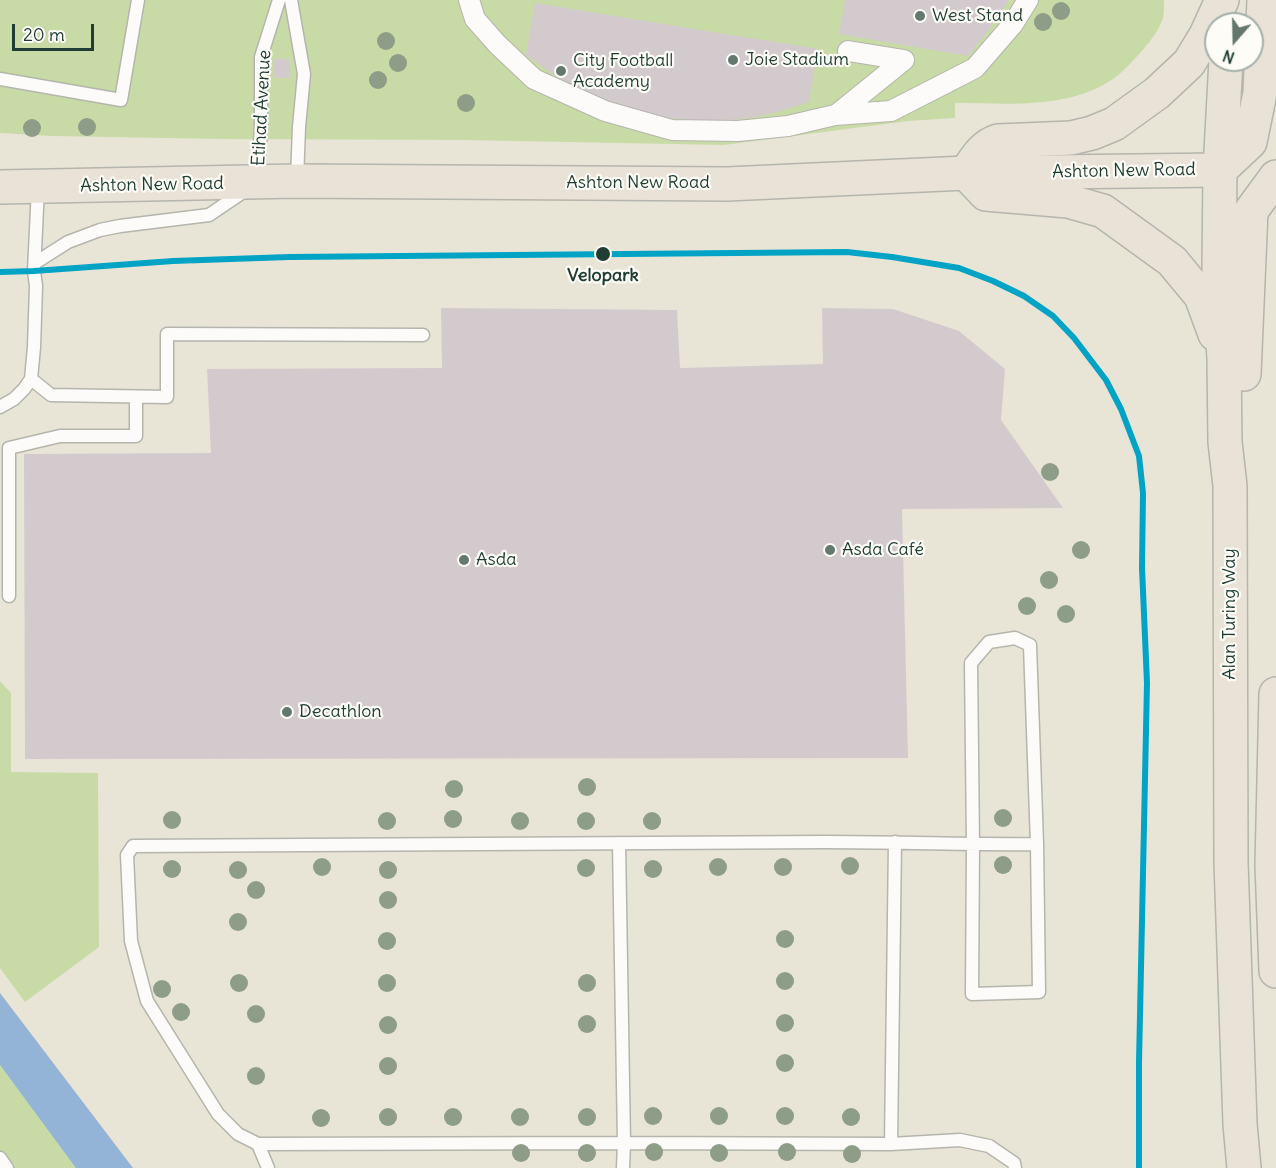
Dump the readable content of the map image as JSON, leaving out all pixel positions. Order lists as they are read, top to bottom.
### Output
{
  "streets": {
    "main road": ["Ashton New Road", "Alan Turing Way"],
    "lane": ["Etihad Avenue"]
  },
  "crossings": [
    ["Etihad Avenue", "Ashton New Road"],
    ["Ashton New Road", "Alan Turing Way"]
  ],
  "places": [
    "West Stand",
    "Joie Stadium",
    "City Football Academy",
    "Velopark",
    "Asda Café",
    "Asda",
    "Decathlon"
  ],
  "scale_bar": "20 m",
  "north": "bottom"
}
